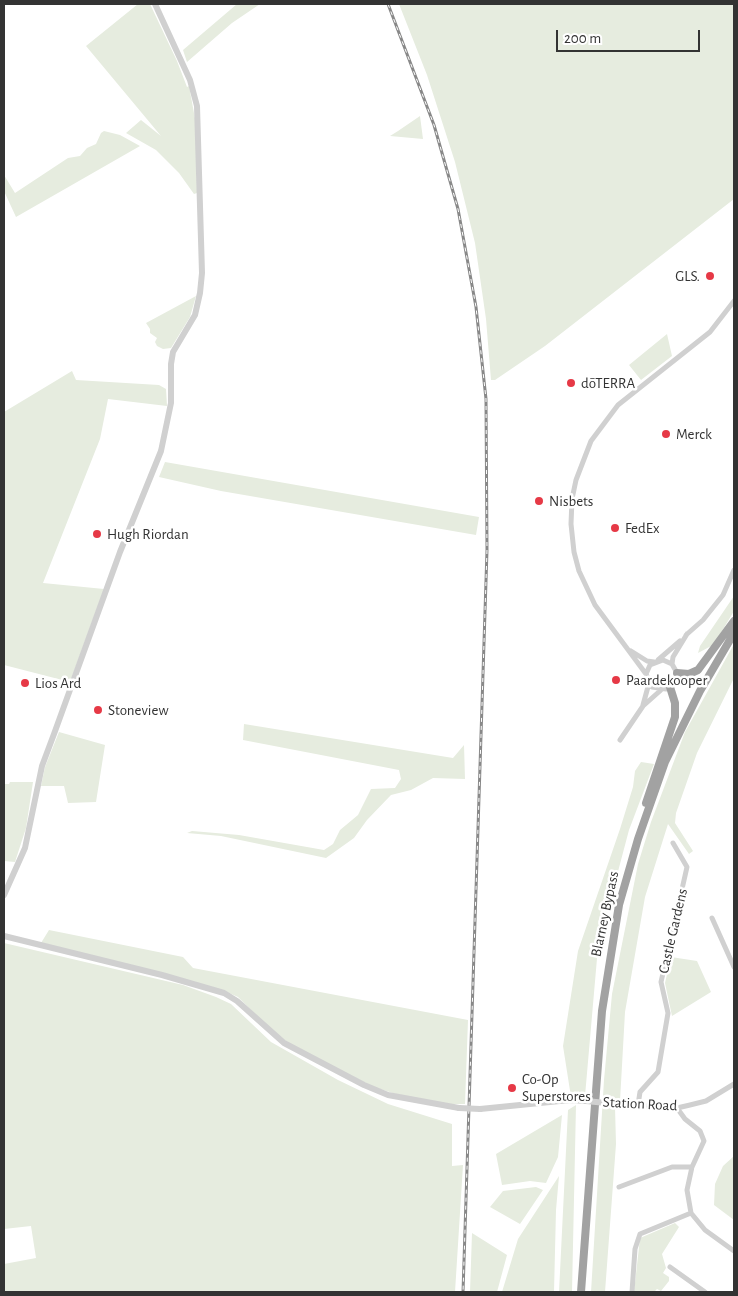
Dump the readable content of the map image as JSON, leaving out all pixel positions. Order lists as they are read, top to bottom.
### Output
{
  "streets": {
    "highway": ["Blarney Bypass"],
    "street": ["Castle Gardens", "Station Road"]
  },
  "crossings": [
    ["Castle Gardens", "Station Road"]
  ],
  "places": [
    "GLS.",
    "dōTERRA",
    "Merck",
    "Nisbets",
    "FedEx",
    "Hugh Riordan",
    "Paardekooper",
    "Lios Ard",
    "Stoneview",
    "Co-Op Superstores"
  ],
  "scale_bar": "200 m"
}
